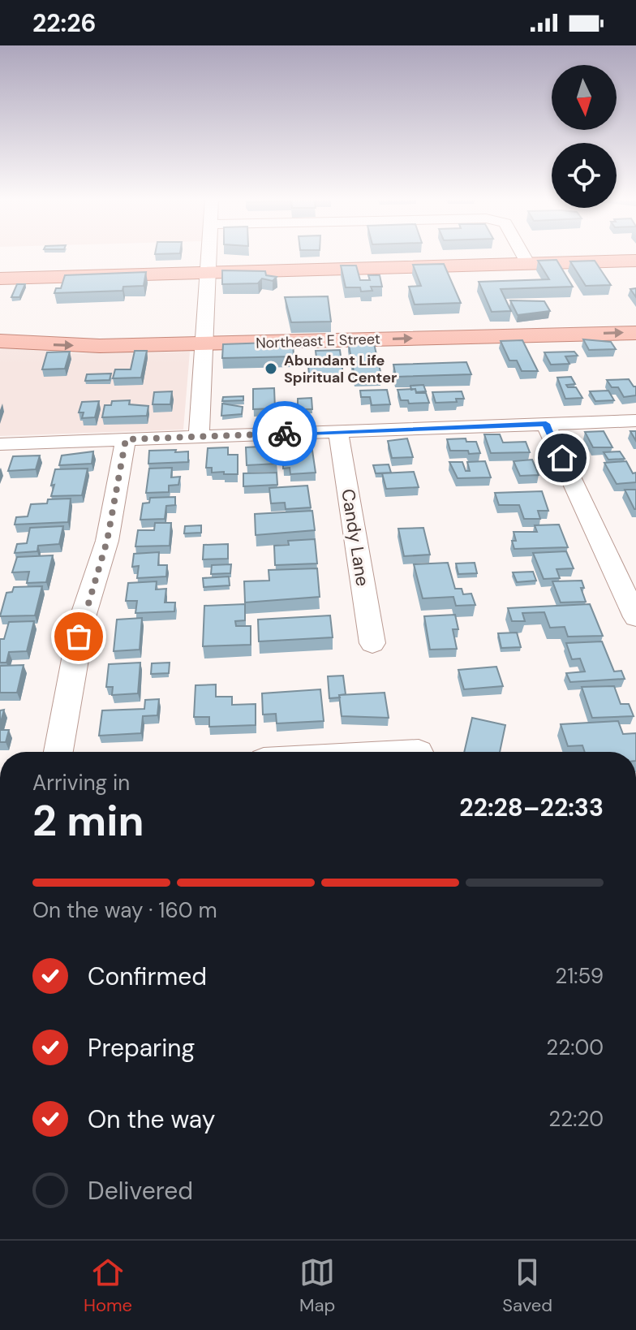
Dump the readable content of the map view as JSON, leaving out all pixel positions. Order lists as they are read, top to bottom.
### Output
{
  "streets": {
    "main road": ["Northeast E Street"],
    "street": ["Candy Lane"]
  },
  "places": ["Abundant Life Spiritual Center"],
  "north": "bottom",
  "page": {
    "status": "22:26",
    "heading": ["2 min", "Arriving in", "22:28–22:33"],
    "bar": "On the way · 160 m",
    "list": [
      ["Confirmed", "21:59"],
      ["Preparing", "22:00"],
      ["On the way", "22:20"],
      "Delivered"
    ],
    "tabs": ["Home", "Map", "Saved"]
  }
}
